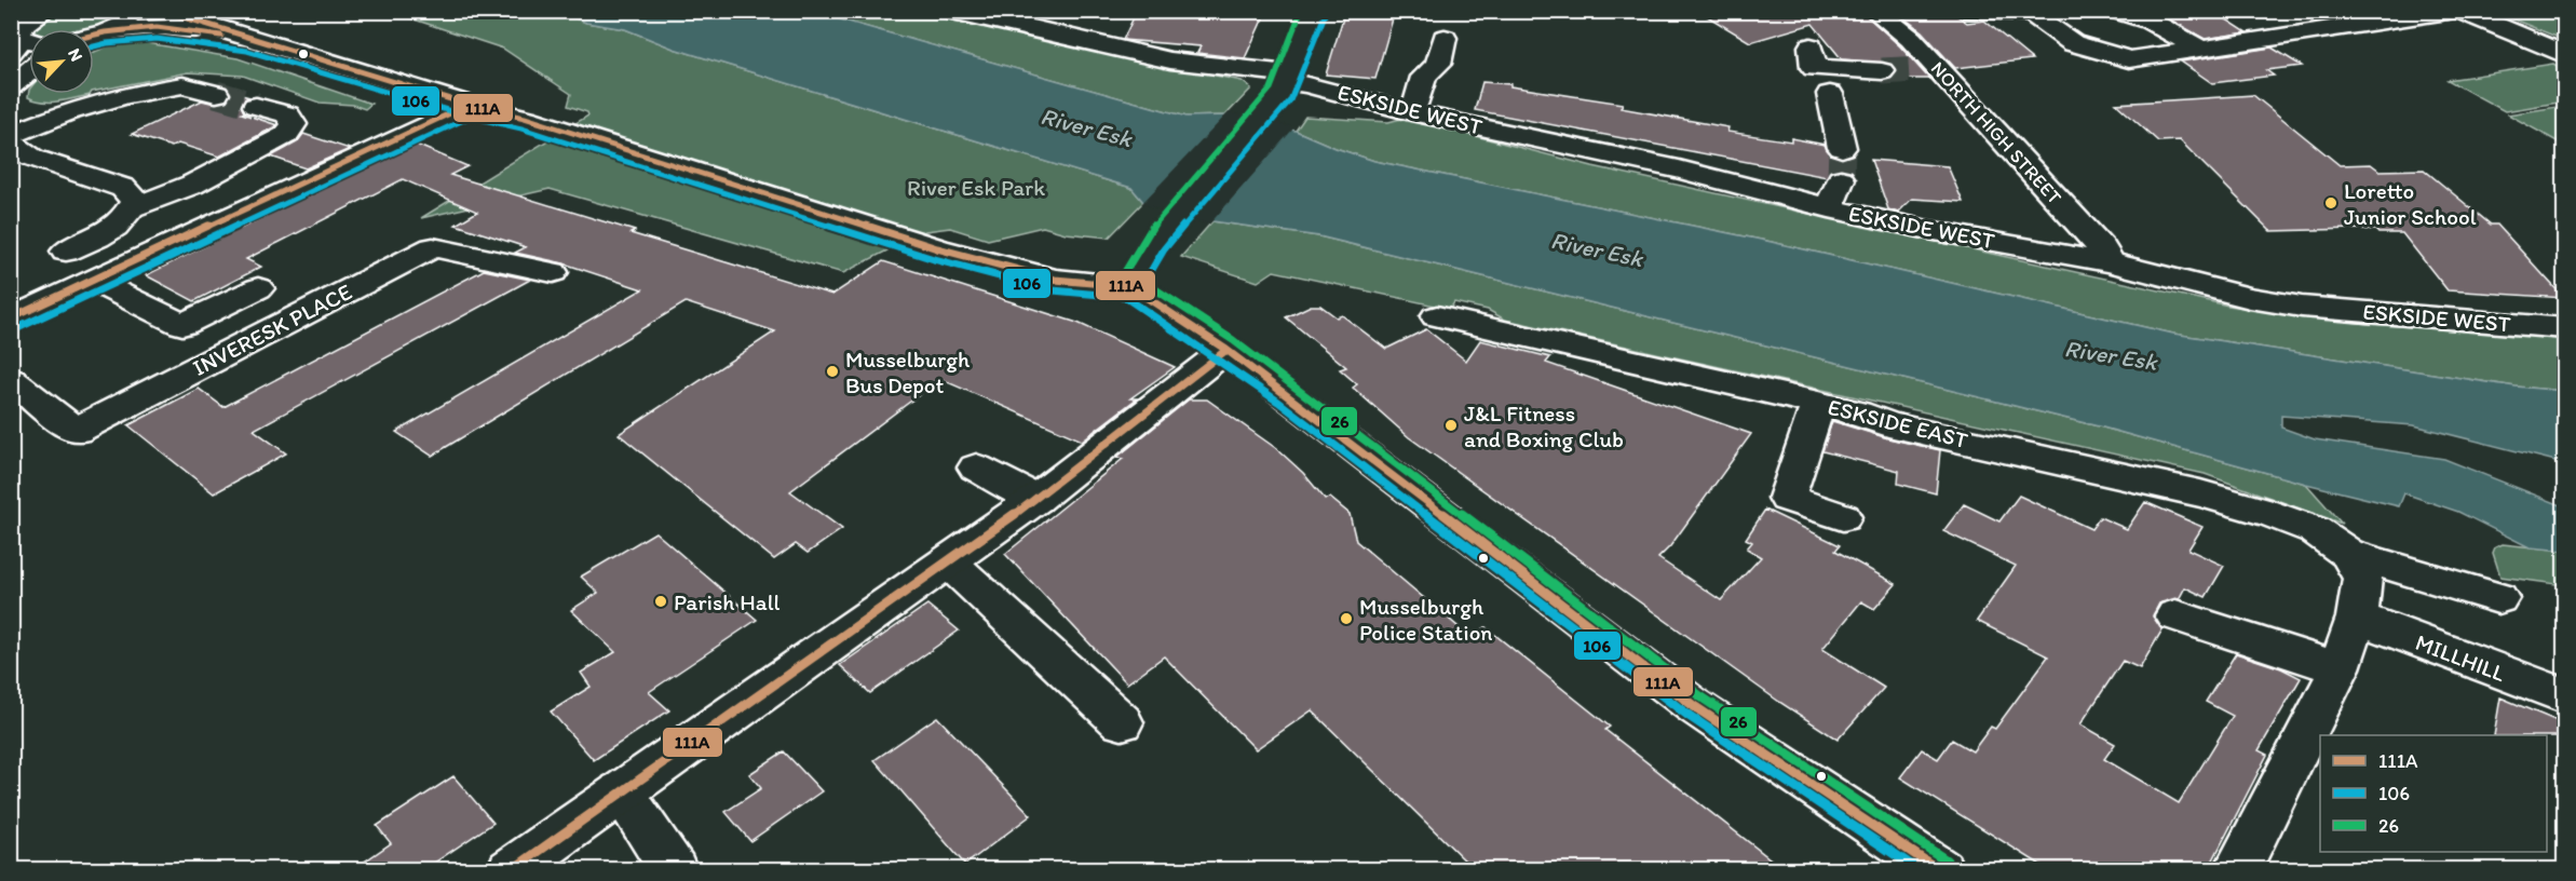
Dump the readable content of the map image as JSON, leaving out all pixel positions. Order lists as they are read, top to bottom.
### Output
{
  "streets": {
    "street": [
      "ESKSIDE WEST",
      "NORTH HIGH STREET",
      "INVERESK PLACE",
      "ESKSIDE EAST",
      "MILLHILL"
    ]
  },
  "crossings": [
    ["ESKSIDE WEST", "NORTH HIGH STREET"]
  ],
  "water": ["River Esk"],
  "parks": ["River Esk Park"],
  "places": [
    "Loretto Junior School",
    "Musselburgh Bus Depot",
    "J&L Fitness and Boxing Club",
    "Parish Hall",
    "Musselburgh Police Station"
  ],
  "lines": ["transit line 111A", "transit line 26", "transit line 106"],
  "legend": ["111A", "106", "26"],
  "north": "top right"
}
